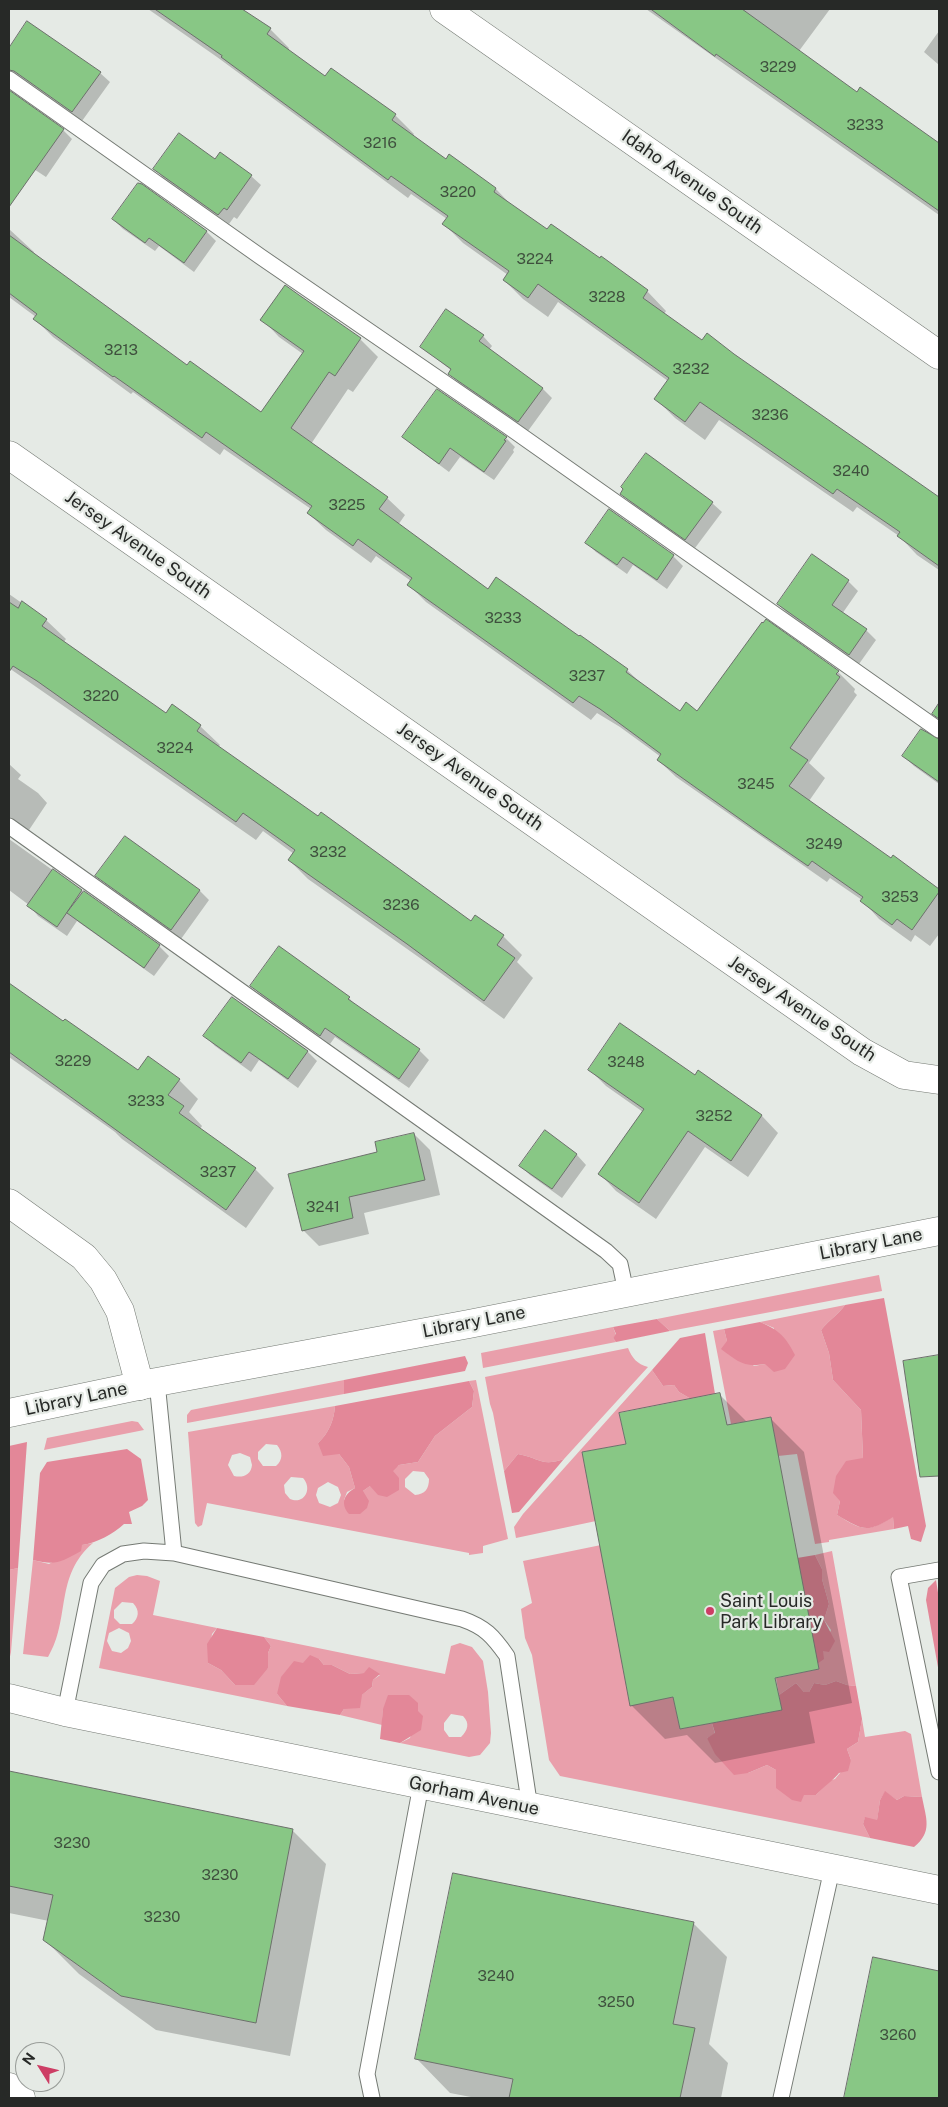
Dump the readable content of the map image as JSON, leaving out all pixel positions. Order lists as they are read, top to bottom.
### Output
{
  "streets": {
    "street": [
      "Idaho Avenue South",
      "Jersey Avenue South",
      "Library Lane",
      "Gorham Avenue"
    ]
  },
  "places": ["Saint Louis Park Library"],
  "house_numbers": [
    "3229",
    "3233",
    "3216",
    "3220",
    "3224",
    "3228",
    "3213",
    "3232",
    "3236",
    "3240",
    "3225",
    "3233",
    "3237",
    "3220",
    "3224",
    "3245",
    "3249",
    "3232",
    "3253",
    "3236",
    "3229",
    "3248",
    "3233",
    "3252",
    "3237",
    "3241",
    "3230",
    "3230",
    "3230",
    "3240",
    "3250",
    "3260"
  ],
  "north": "top left"
}
